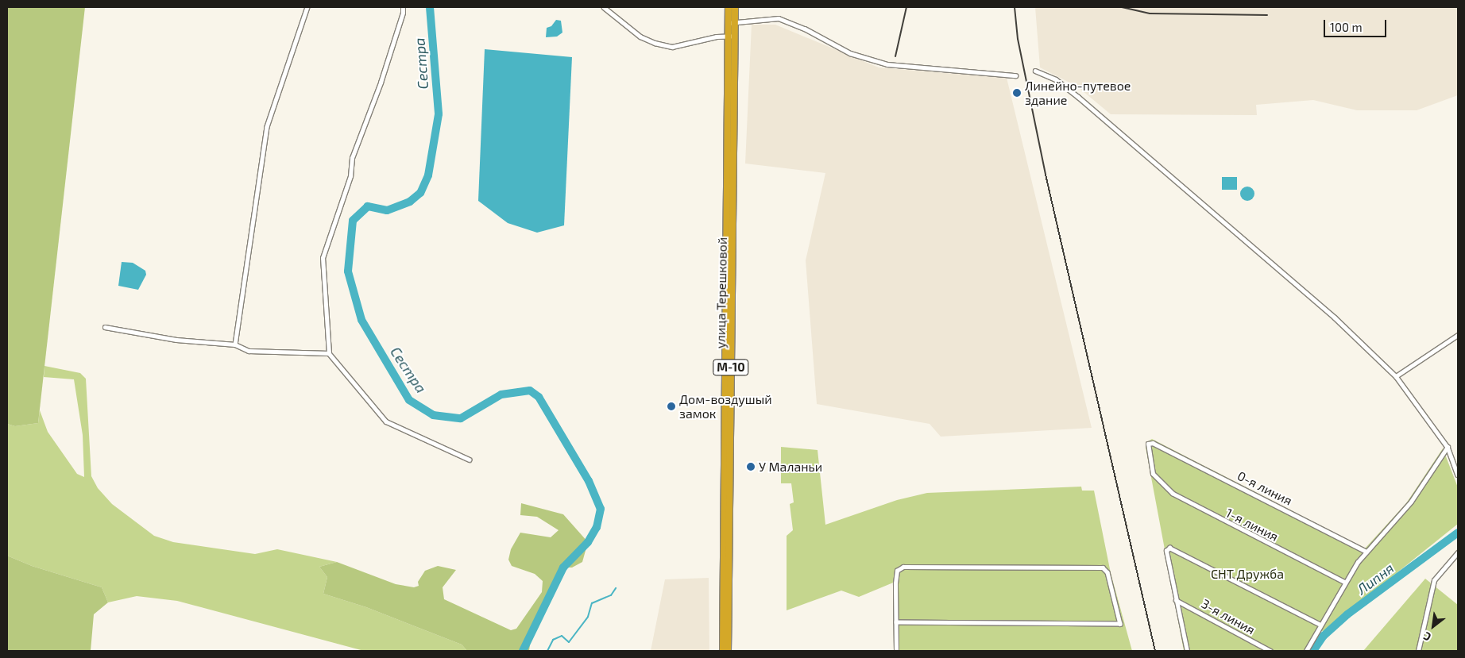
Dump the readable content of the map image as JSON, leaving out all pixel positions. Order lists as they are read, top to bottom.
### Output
{
  "streets": {
    "highway": ["улица Терешковой", "М-10"],
    "street": ["0-я линия", "1-я линия", "3-я линия"]
  },
  "crossings": [
    ["0-я линия", "1-я линия"]
  ],
  "water": ["Сестра", "Липня"],
  "parks": ["СНТ Дружба"],
  "places": ["Линейно-путевое здание", "Дом-воздушый замок", "У Маланьи"],
  "scale_bar": "100 m",
  "north": "bottom left"
}
